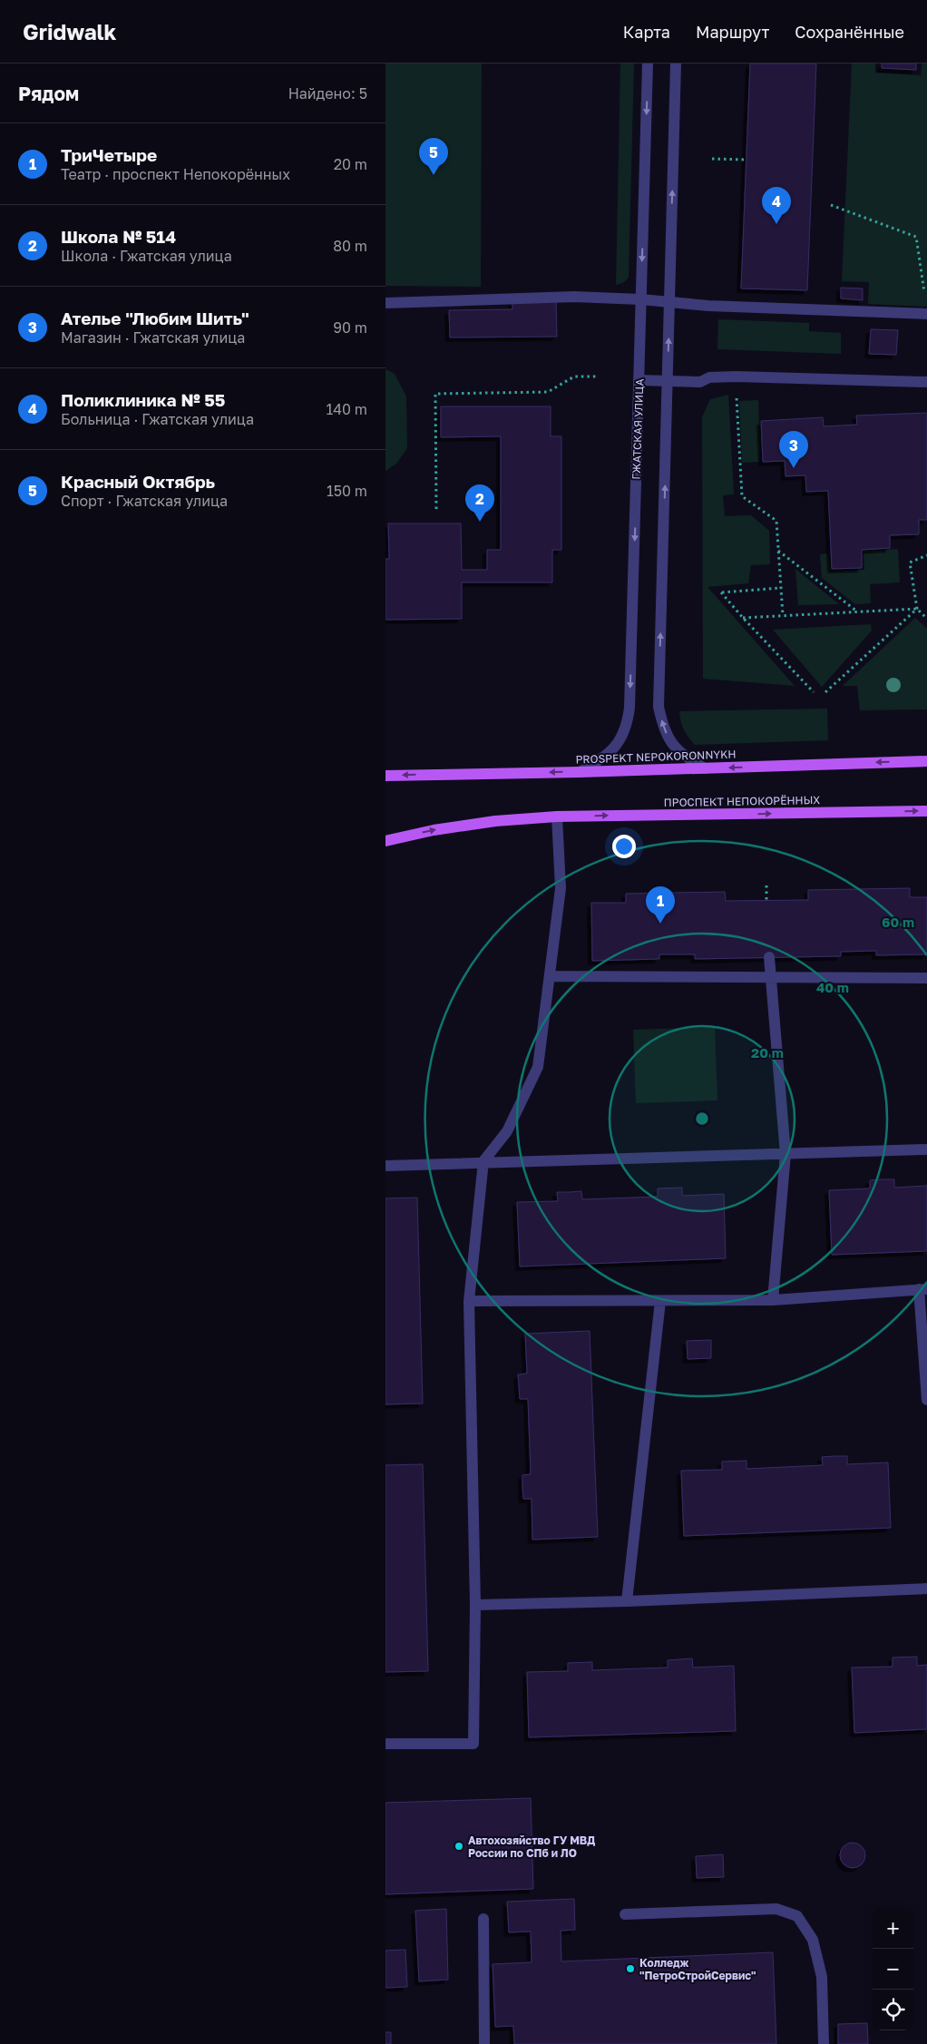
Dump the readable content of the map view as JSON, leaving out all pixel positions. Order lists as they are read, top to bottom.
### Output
{
  "streets": {
    "main road": ["PROSPEKT NEPOKORONNYKH", "ПРОСПЕКТ НЕПОКОРЁННЫХ"],
    "street": ["ГЖАТСКАЯ УЛИЦА"]
  },
  "crossings": [
    ["ГЖАТСКАЯ УЛИЦА", "PROSPEKT NEPOKORONNYKH"]
  ],
  "one_way": ["ПРОСПЕКТ НЕПОКОРЁННЫХ"],
  "places": ["Автохозяйство ГУ МВД России по СПб и ЛО", "Колледж \"ПетроСтройСервис\""],
  "page": {
    "header": "Gridwalk",
    "nav": ["Карта", "Маршрут", "Сохранённые"],
    "heading": ["Рядом", "Найдено: 5"],
    "list": [
      {
        "mark": "1",
        "name": "ТриЧетыре",
        "note": "Театр · проспект Непокорённых",
        "value": "20 m"
      },
      {
        "mark": "2",
        "name": "Школа № 514",
        "note": "Школа · Гжатская улица",
        "value": "80 m"
      },
      {
        "mark": "3",
        "name": "Ателье \"Любим Шить\"",
        "note": "Магазин · Гжатская улица",
        "value": "90 m"
      },
      {
        "mark": "4",
        "name": "Поликлиника № 55",
        "note": "Больница · Гжатская улица",
        "value": "140 m"
      },
      {
        "mark": "5",
        "name": "Красный Октябрь",
        "note": "Спорт · Гжатская улица",
        "value": "150 m"
      }
    ],
    "pins": [
      "5",
      "4",
      "3",
      "2",
      "1"
    ],
    "map_buttons": ["+", "−"]
  },
  "rings": ["60 m", "40 m", "20 m"]
}
